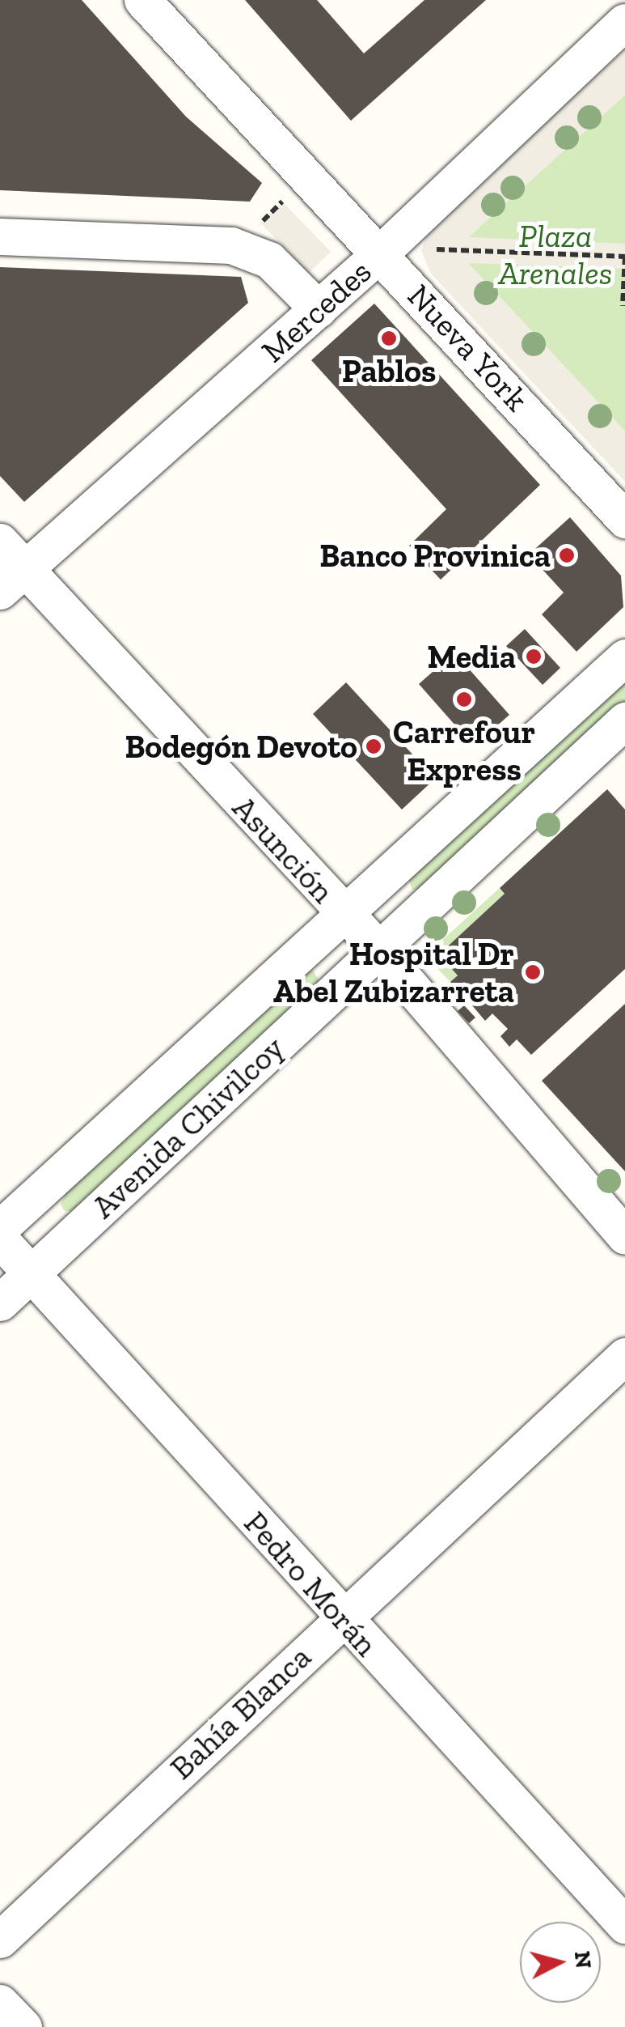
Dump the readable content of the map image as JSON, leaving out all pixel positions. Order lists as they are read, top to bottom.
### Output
{
  "streets": {
    "street": [
      "Mercedes",
      "Nueva York",
      "Asunción",
      "Avenida Chivilcoy",
      "Pedro Morán",
      "Bahía Blanca"
    ]
  },
  "crossings": [
    ["Mercedes", "Nueva York"],
    ["Mercedes", "Asunción"],
    ["Asunción", "Avenida Chivilcoy"],
    ["Avenida Chivilcoy", "Pedro Morán"],
    ["Pedro Morán", "Bahía Blanca"]
  ],
  "parks": ["Plaza Arenales"],
  "places": [
    "Pablos",
    "Banco Provinica",
    "Media",
    "Carrefour Express",
    "Bodegón Devoto",
    "Hospital Dr Abel Zubizarreta"
  ],
  "north": "right"
}
